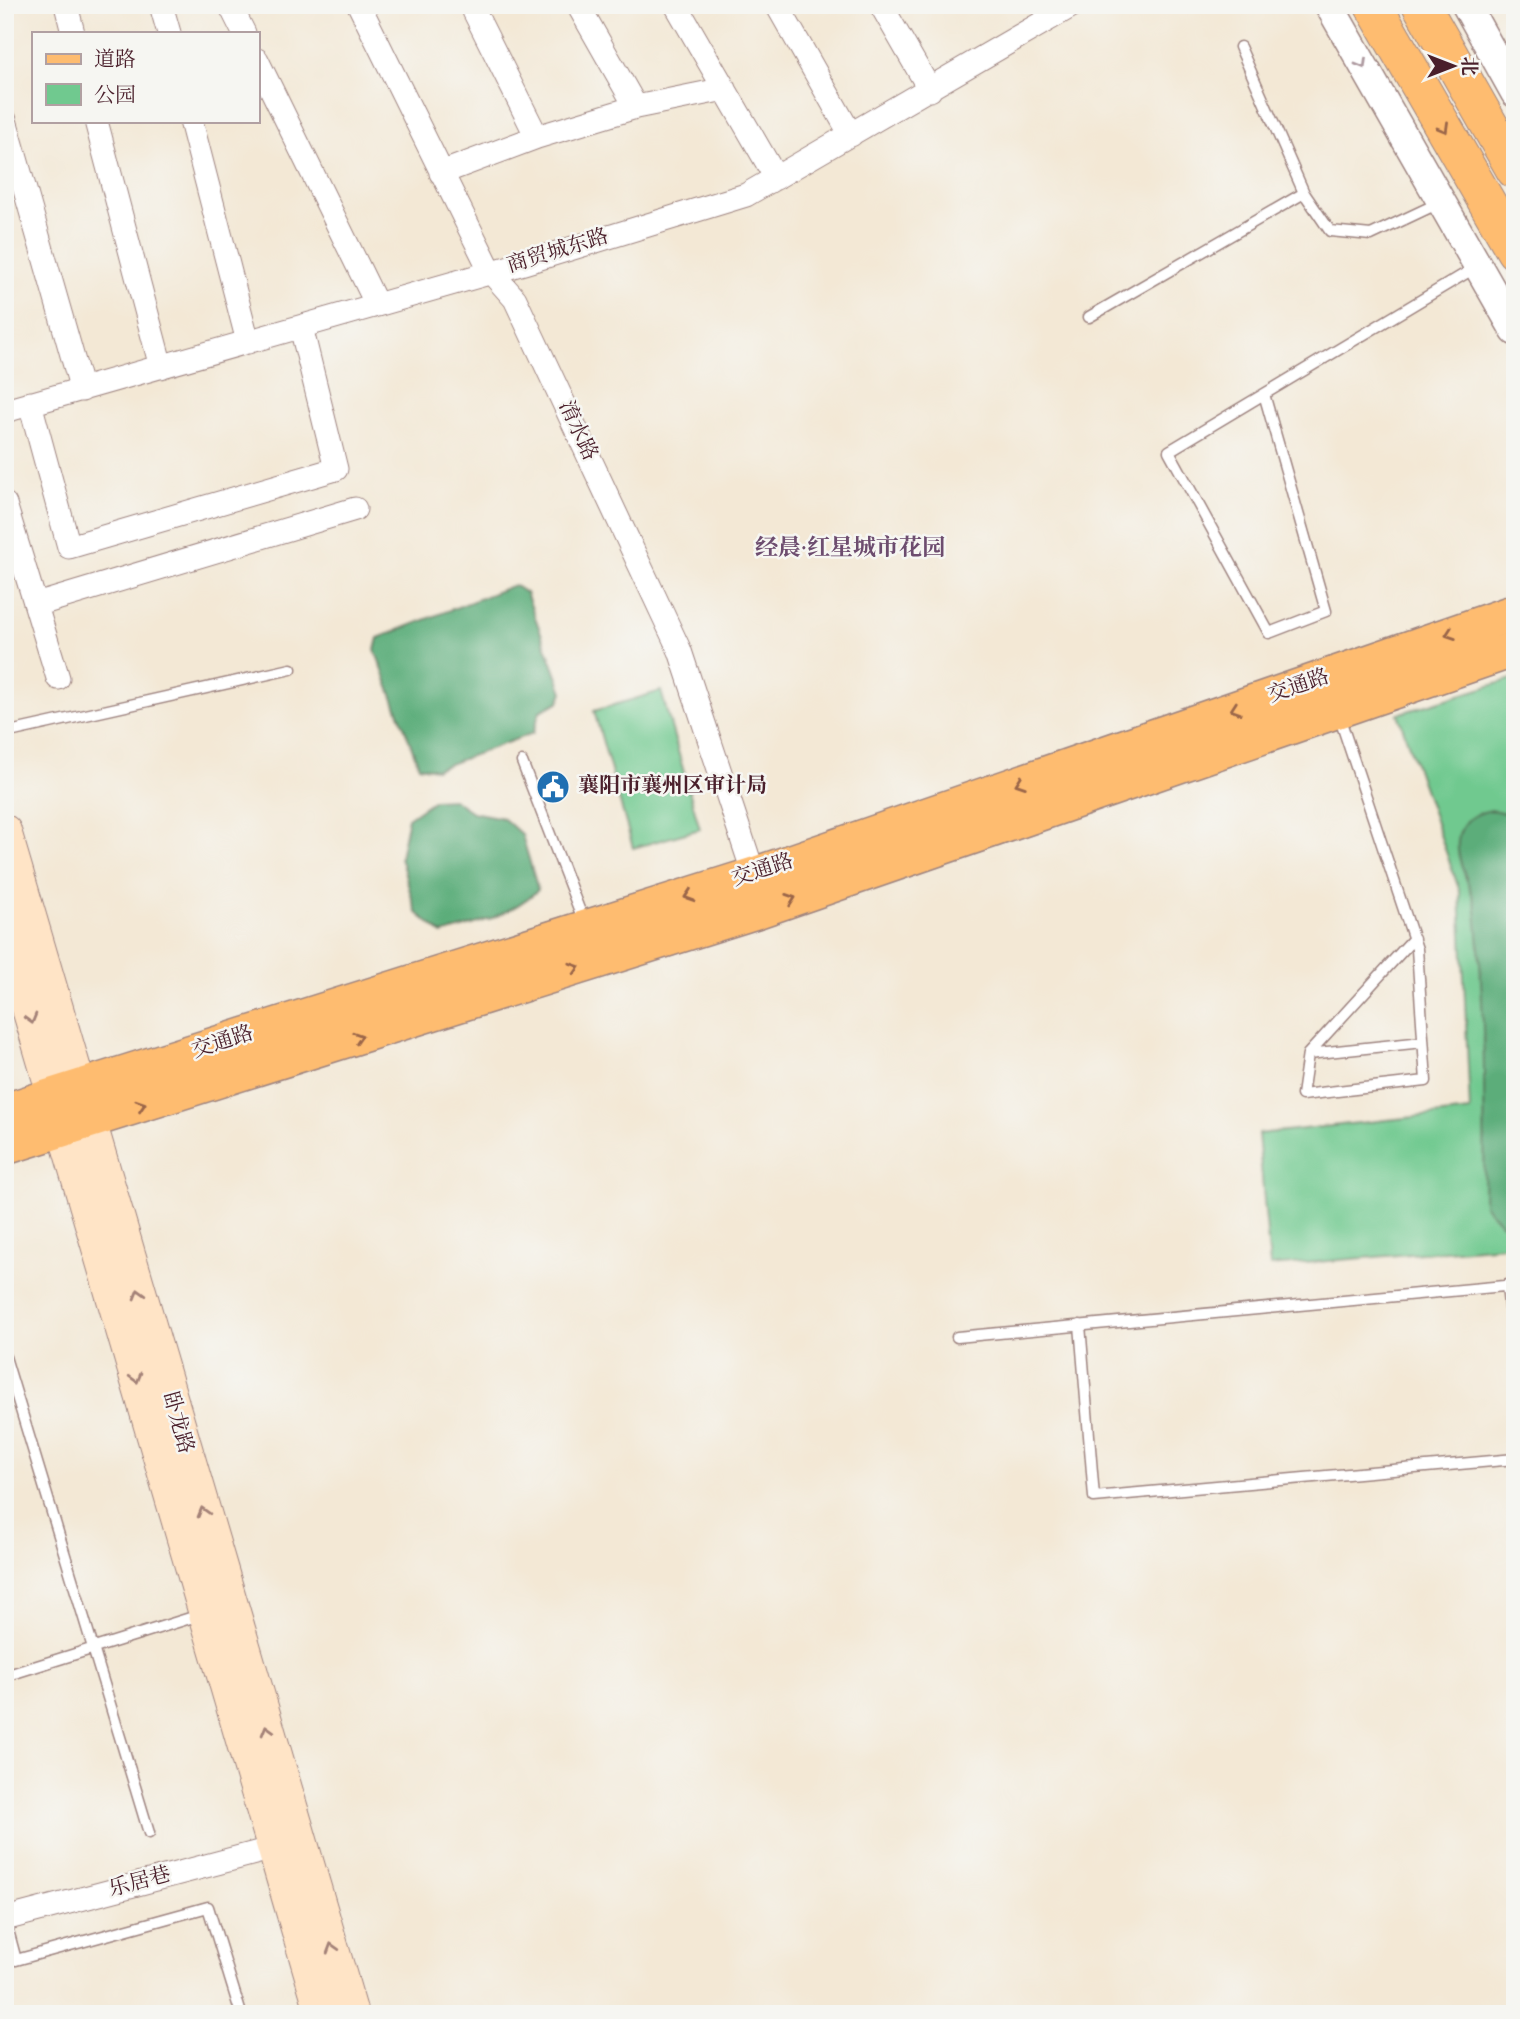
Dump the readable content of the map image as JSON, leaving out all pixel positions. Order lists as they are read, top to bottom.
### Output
{
  "streets": {
    "main road": ["交通路", "卧龙路"],
    "street": ["商贸城东路", "淯水路", "乐居巷"]
  },
  "crossings": [
    ["商贸城东路", "淯水路"],
    ["淯水路", "交通路"],
    ["交通路", "卧龙路"],
    ["卧龙路", "乐居巷"]
  ],
  "districts": ["经晨·红星城市花园"],
  "places": {
    "public building": ["襄阳市襄州区审计局"]
  },
  "legend": ["道路", "公园"],
  "north": "right"
}
